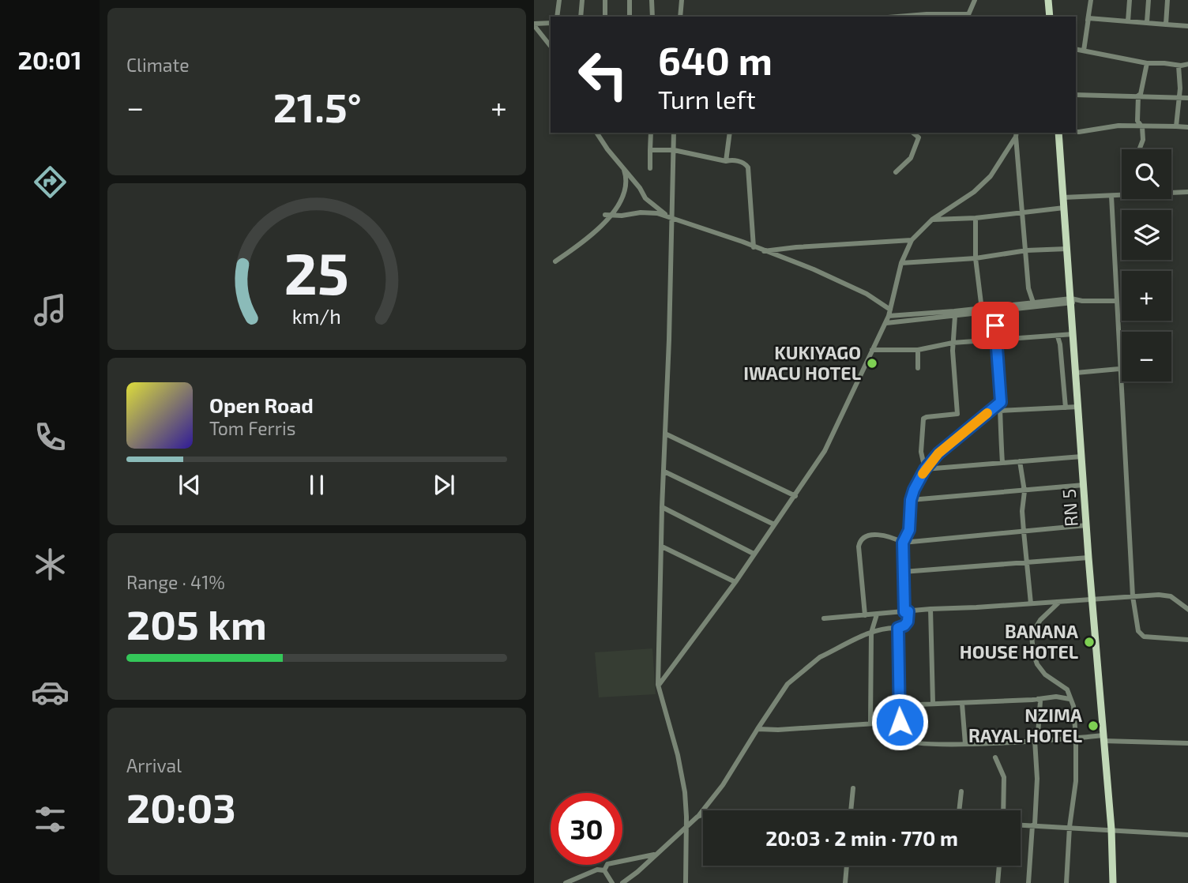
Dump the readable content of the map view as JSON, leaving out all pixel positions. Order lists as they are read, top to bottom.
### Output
{
  "streets": {
    "main road": ["RN 5"]
  },
  "places": ["KUKIYAGO IWACU HOTEL", "BANANA HOUSE HOTEL", "NZIMA RAYAL HOTEL"],
  "page": {
    "tabs": "20:01",
    "tile": [
      "Climate",
      ["Range · 41%", "205 km"],
      ["Arrival", "20:03"]
    ],
    "turn": ["640 m", "Turn left"],
    "heat": ["−", "21.5°", "+"],
    "map_buttons": ["+", "−"],
    "song": ["Open Road", "Tom Ferris"],
    "limit": "30",
    "trip": "20:03 · 2 min · 770 m",
    "gauge": ["25", "km/h"]
  }
}
